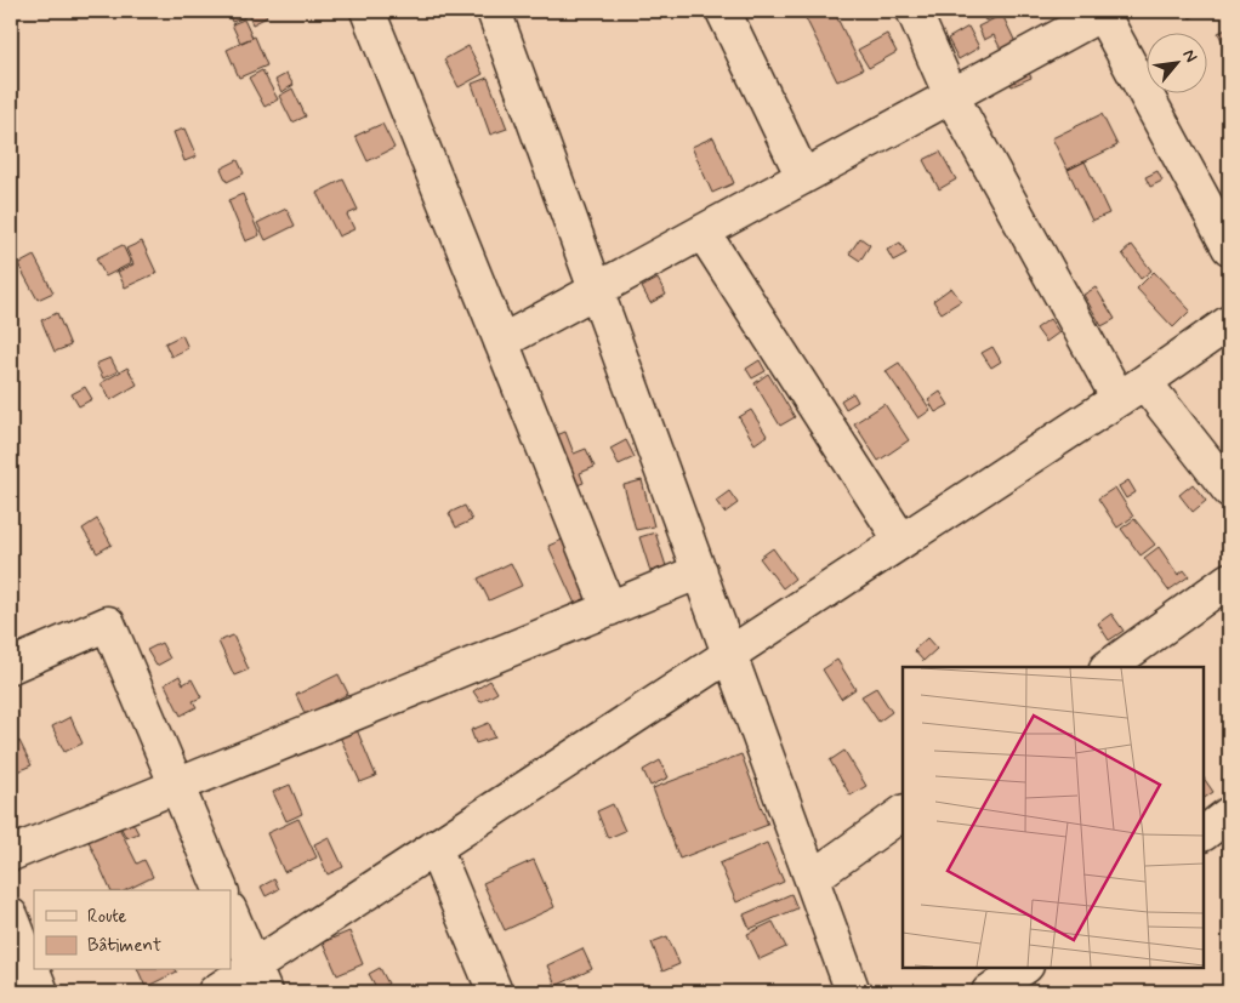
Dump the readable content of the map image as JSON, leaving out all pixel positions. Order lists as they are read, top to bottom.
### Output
{
  "legend": ["Route", "Bâtiment"],
  "north": "top right"
}
